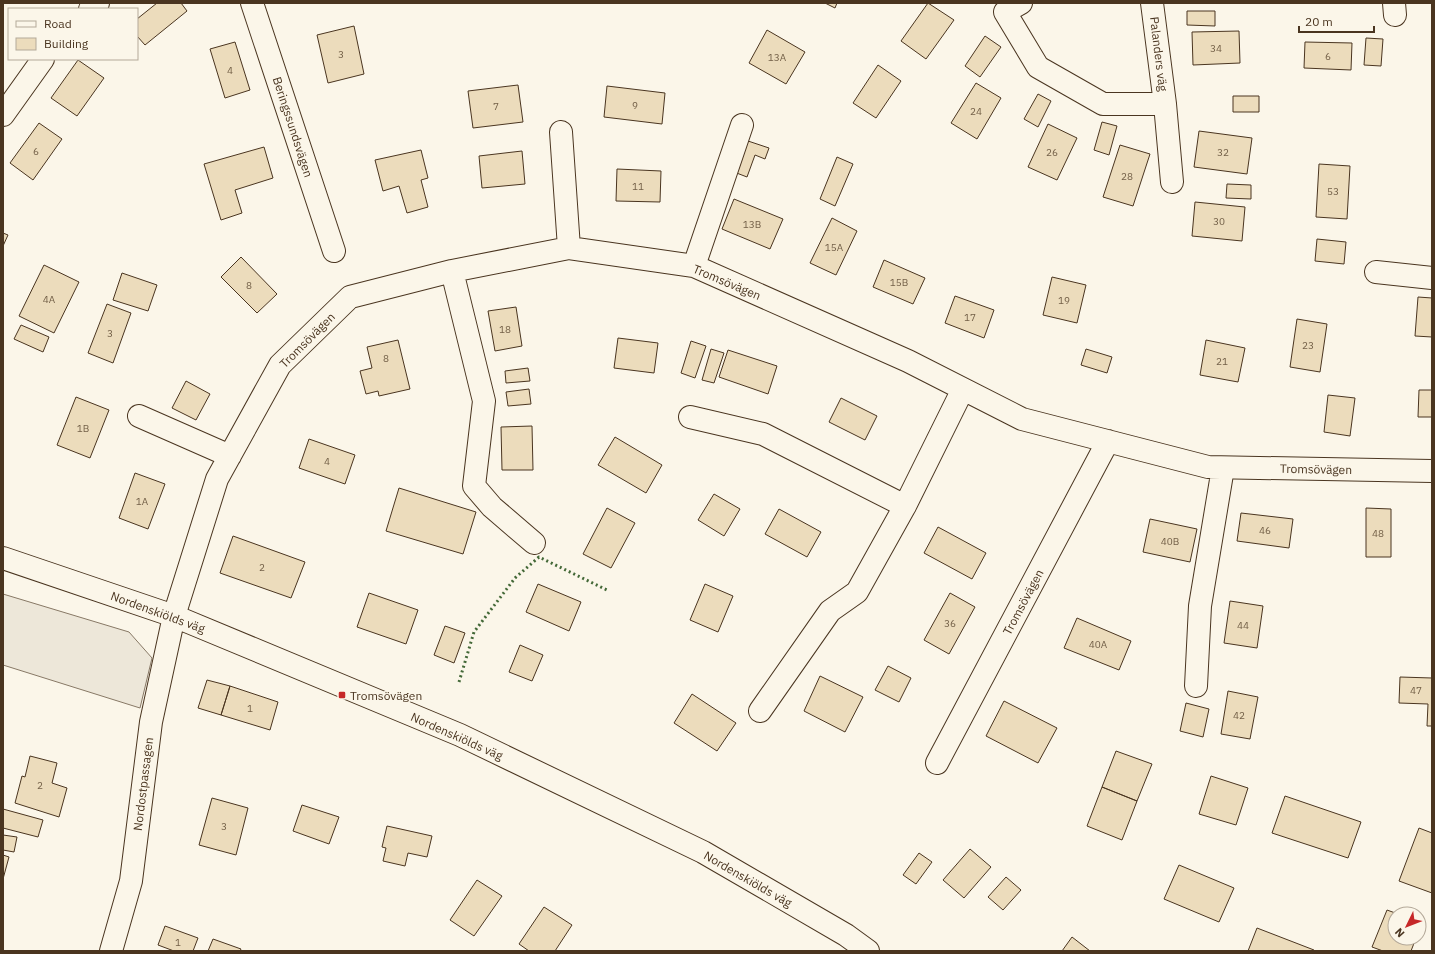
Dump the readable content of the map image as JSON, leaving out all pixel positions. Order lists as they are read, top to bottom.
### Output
{
  "streets": {
    "street": [
      "Palanders väg",
      "Beringssundsvägen",
      "Tromsövägen",
      "Nordenskiölds väg",
      "Nordostpassagen"
    ]
  },
  "crossings": [
    ["Tromsövägen", "Nordenskiölds väg"],
    ["Tromsövägen", "Nordostpassagen"],
    ["Nordenskiölds väg", "Nordostpassagen"]
  ],
  "places": {
    "transit": ["Tromsövägen"]
  },
  "house_numbers": [
    "34",
    "3",
    "6",
    "13A",
    "4",
    "9",
    "7",
    "24",
    "6",
    "26",
    "32",
    "28",
    "11",
    "53",
    "30",
    "13B",
    "15A",
    "15B",
    "8",
    "4A",
    "19",
    "17",
    "18",
    "3",
    "23",
    "8",
    "21",
    "1B",
    "4",
    "1A",
    "46",
    "48",
    "40B",
    "2",
    "36",
    "44",
    "40A",
    "47",
    "1",
    "42",
    "2",
    "3",
    "1"
  ],
  "legend": ["Road", "Building"],
  "scale_bar": "20 m",
  "north": "bottom left"
}
